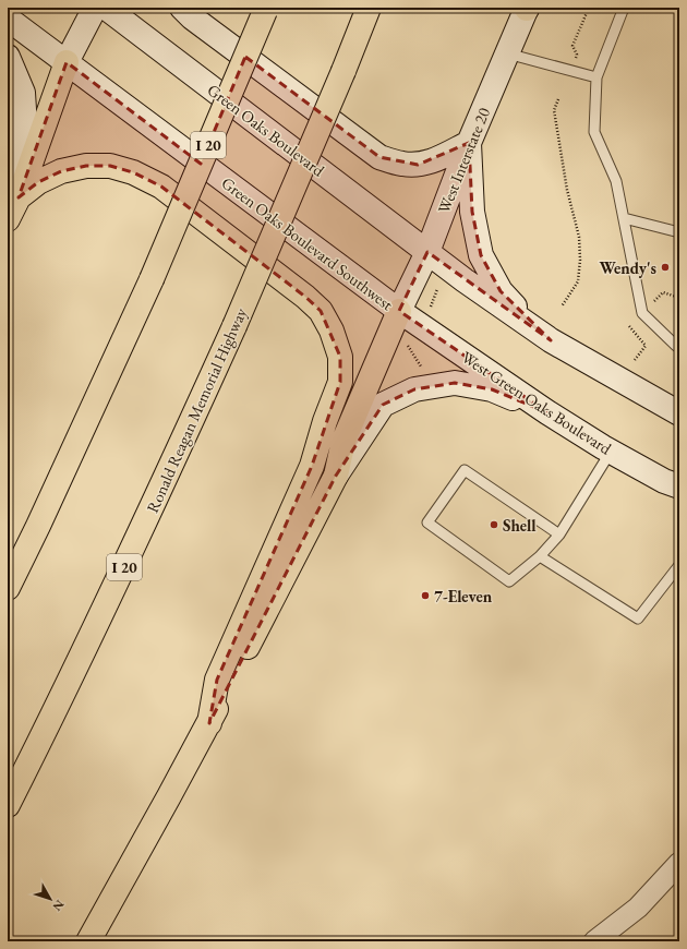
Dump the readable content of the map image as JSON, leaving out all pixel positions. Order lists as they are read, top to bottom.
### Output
{
  "streets": {
    "highway": ["I 20", "Ronald Reagan Memorial Highway"],
    "main road": [
      "Green Oaks Boulevard",
      "West Interstate 20",
      "Green Oaks Boulevard Southwest",
      "West Green Oaks Boulevard"
    ]
  },
  "crossings": [
    ["Green Oaks Boulevard", "West Interstate 20"],
    ["West Interstate 20", "Green Oaks Boulevard Southwest"],
    ["West Interstate 20", "West Green Oaks Boulevard"],
    ["Green Oaks Boulevard Southwest", "West Green Oaks Boulevard"]
  ],
  "places": ["Wendy's", "Shell", "7-Eleven"],
  "north": "bottom right"
}
